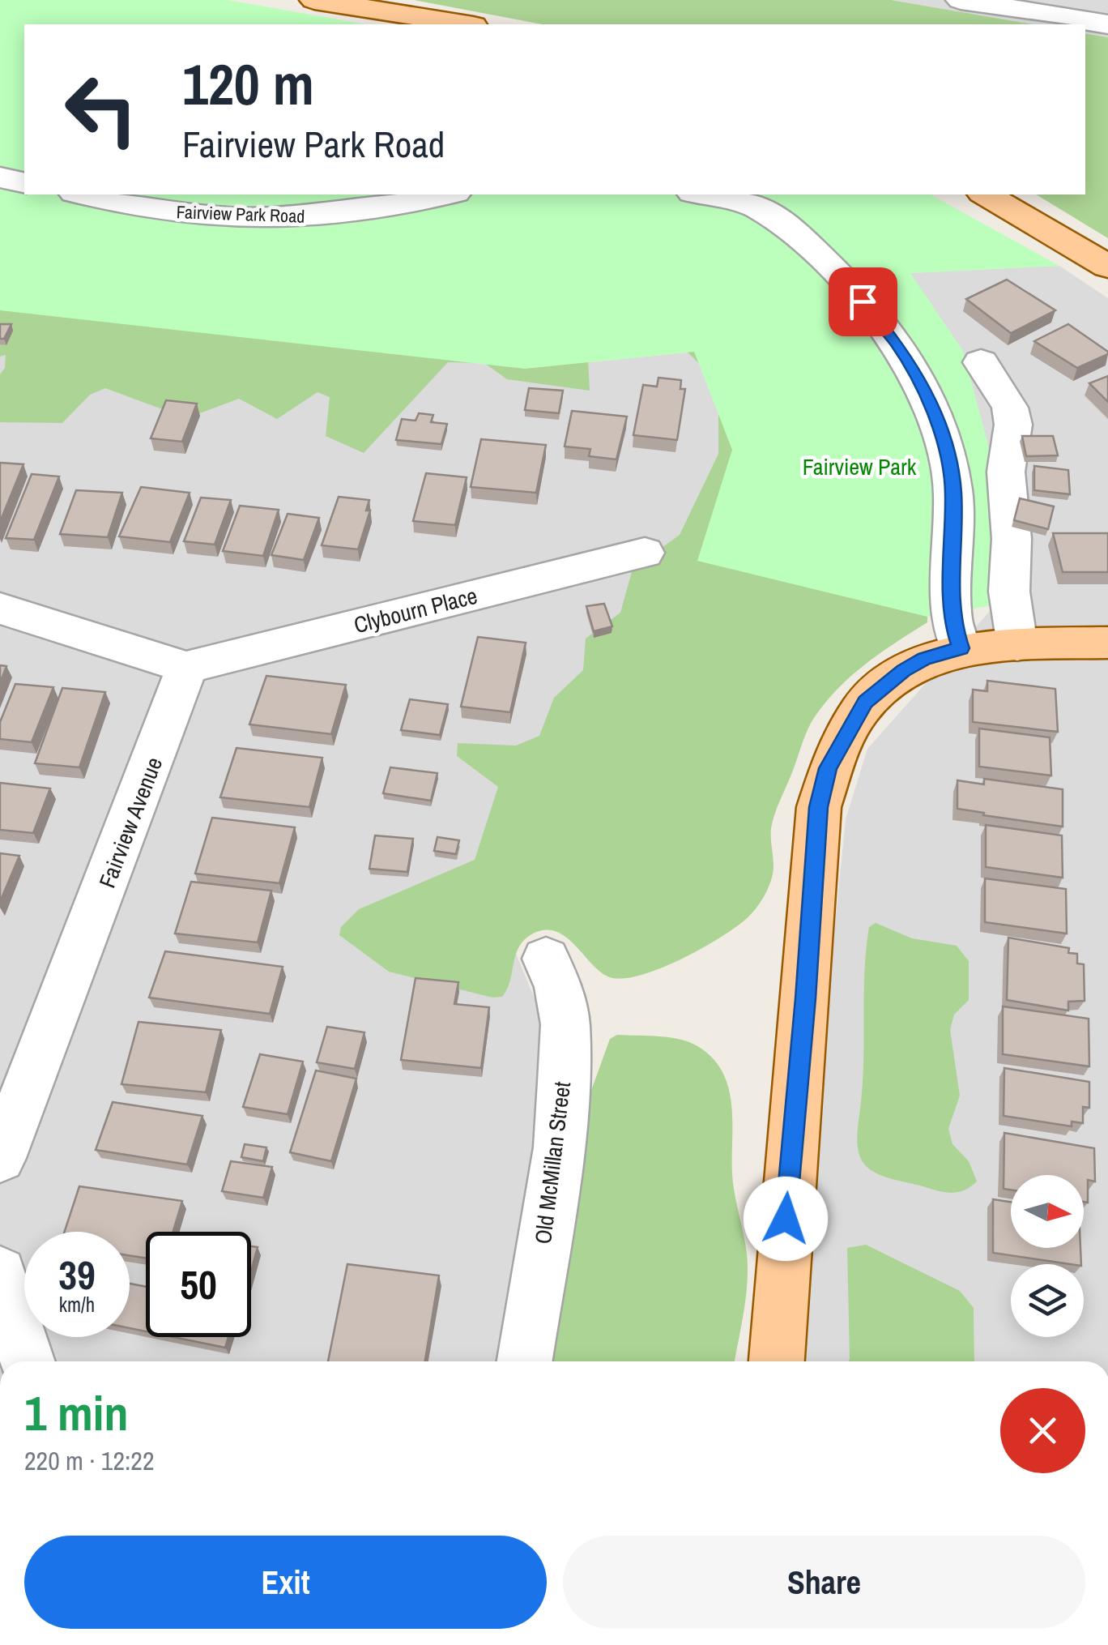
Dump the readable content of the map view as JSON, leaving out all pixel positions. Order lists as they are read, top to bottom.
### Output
{
  "streets": {
    "street": [
      "Fairview Park Road",
      "Clybourn Place",
      "Fairview Avenue",
      "Old McMillan Street"
    ]
  },
  "crossings": [
    ["Clybourn Place", "Fairview Avenue"]
  ],
  "parks": ["Fairview Park"],
  "north": "right",
  "page": {
    "turn": ["120 m", "Fairview Park Road"],
    "speed": "39 km/h",
    "limit": "50",
    "heading": ["1 min", "220 m · 12:22"],
    "buttons": ["Exit", "Share"]
  }
}
